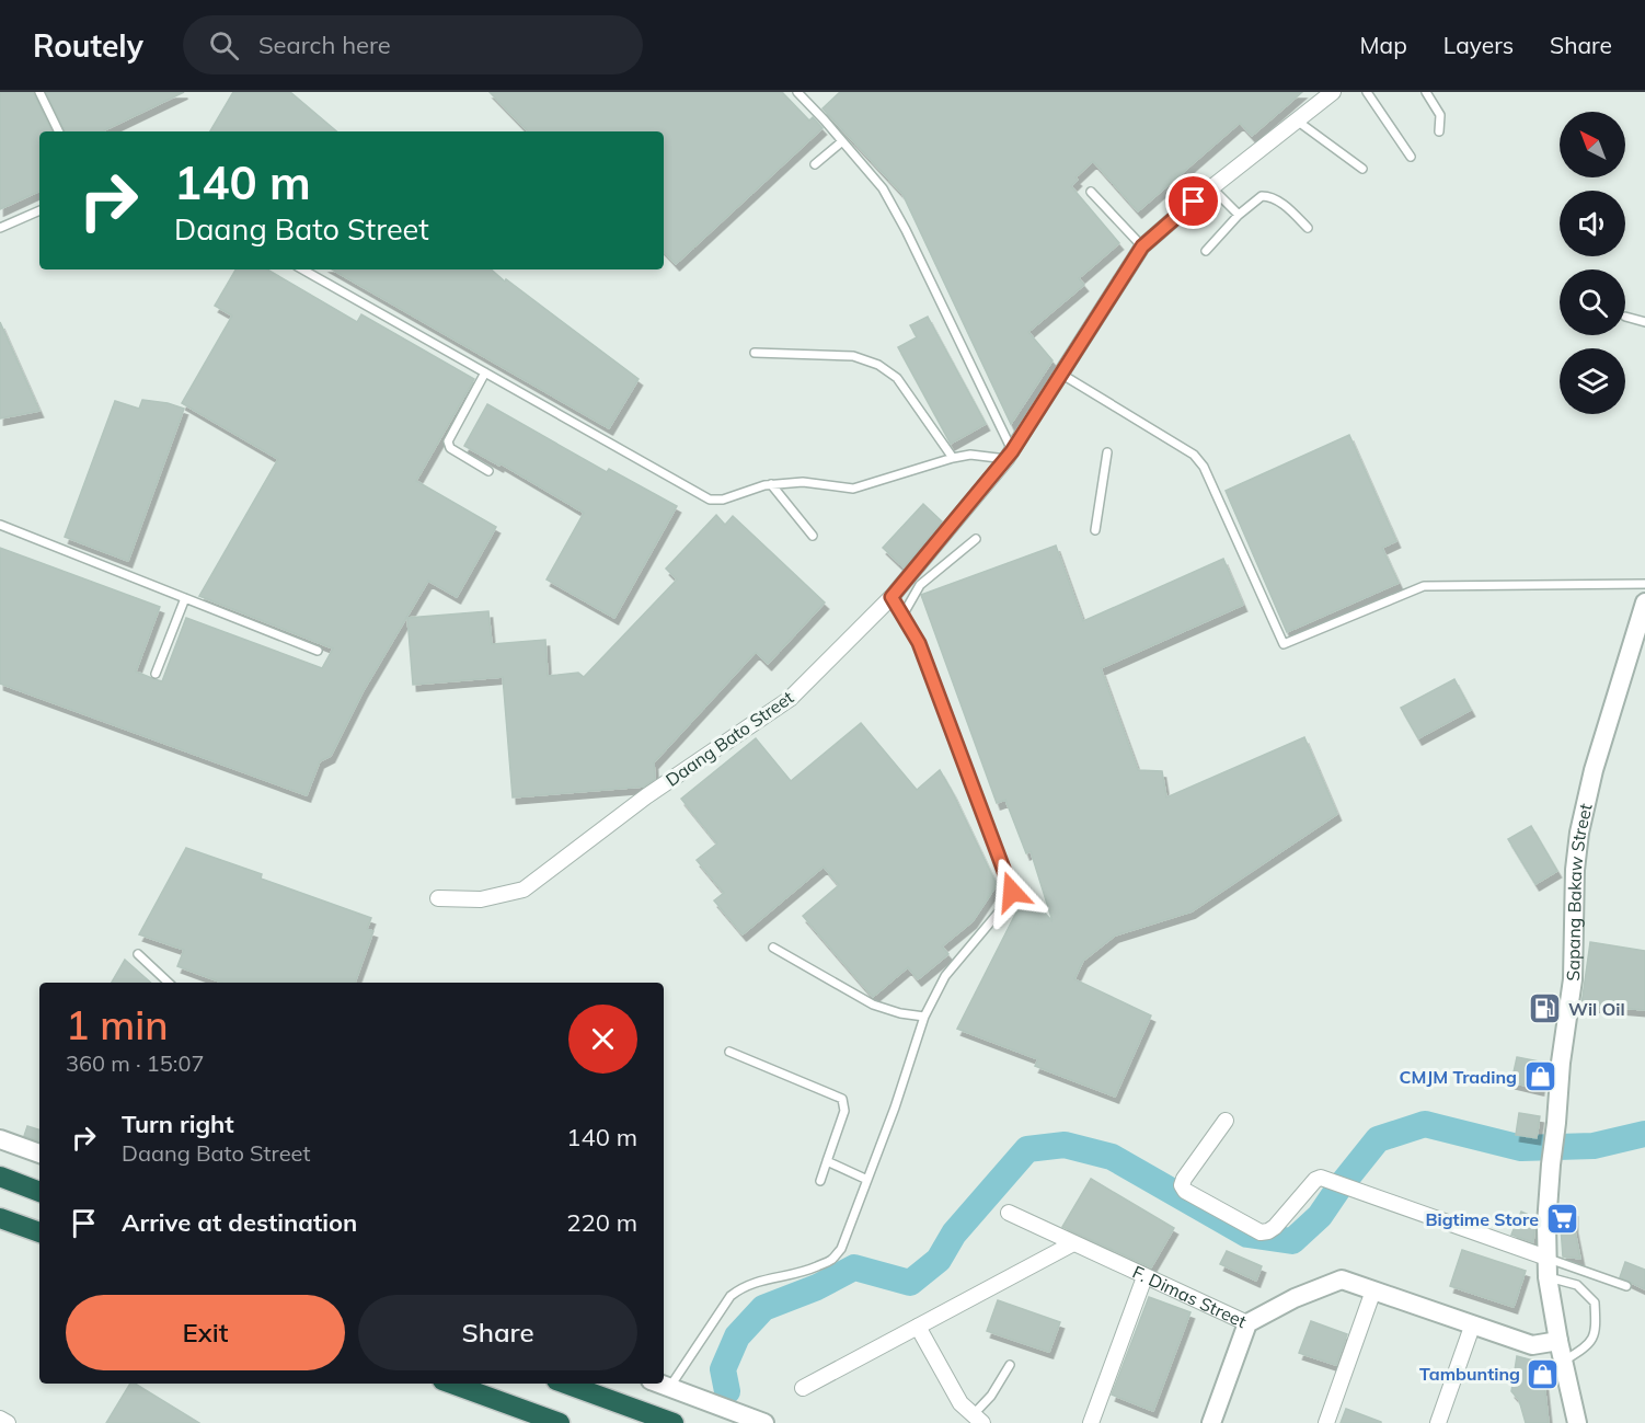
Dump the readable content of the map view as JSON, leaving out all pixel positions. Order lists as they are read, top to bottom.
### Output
{
  "streets": {
    "street": ["Daang Bato Street", "Sapang Bakaw Street", "F. Dimas Street"]
  },
  "crossings": [
    ["Sapang Bakaw Street", "F. Dimas Street"]
  ],
  "places": {
    "fuel station": ["Wil Oil"],
    "shop": ["CMJM Trading", "Tambunting"],
    "supermarket": ["Bigtime Store"]
  },
  "north": "top left",
  "page": {
    "header": "Routely",
    "search": "Search here",
    "nav": ["Map", "Layers", "Share"],
    "turn": ["140 m", "Daang Bato Street"],
    "heading": ["1 min", "360 m · 15:07"],
    "list": [
      {
        "name": "Turn right",
        "note": "Daang Bato Street",
        "value": "140 m"
      },
      {
        "name": "Arrive at destination",
        "value": "220 m"
      }
    ],
    "buttons": ["Exit", "Share"]
  }
}
